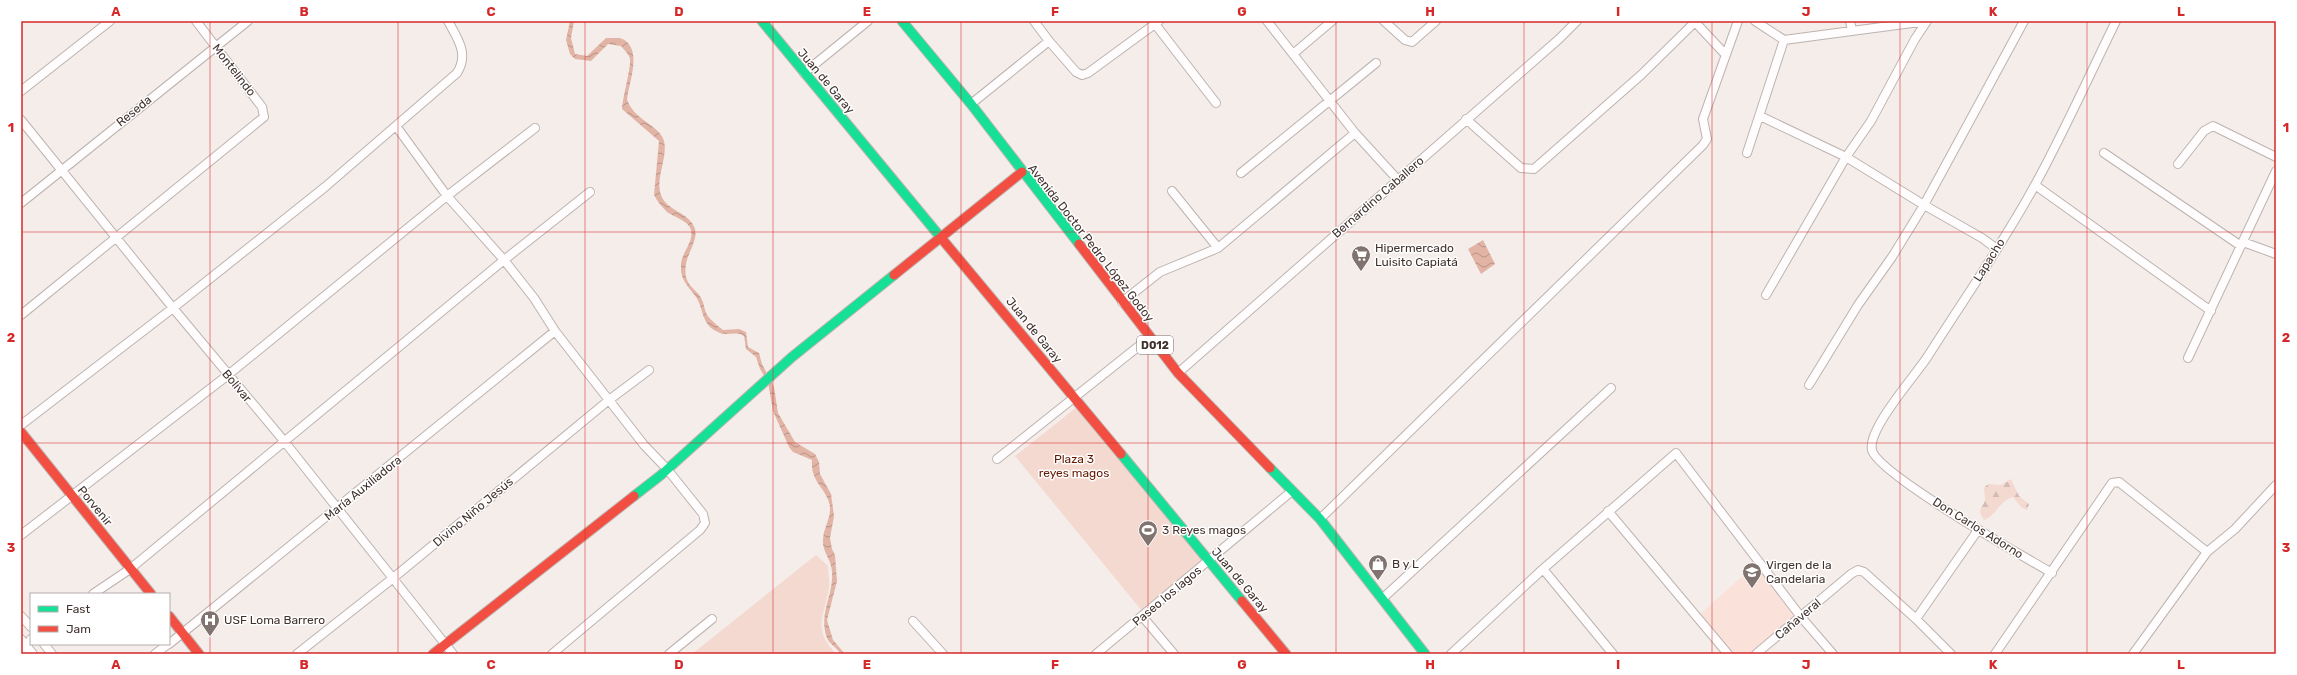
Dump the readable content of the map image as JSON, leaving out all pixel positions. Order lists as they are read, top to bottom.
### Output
{
  "streets": {
    "street": [
      "Montelindo",
      "Juan de Garay",
      "Reseda",
      "Bernardino Caballero",
      "Avenida Doctor Pedro López Godoy",
      "Lapacho",
      "D012",
      "Bolivar",
      "María Auxiliadora",
      "Porvenir",
      "Divino Niño Jesús",
      "Don Carlos Adorno",
      "Paseo los lagos",
      "Cañaveral"
    ]
  },
  "crossings": [
    ["Montelindo", "Reseda"],
    ["Montelindo", "Bolivar"],
    ["Juan de Garay", "Paseo los lagos"],
    ["Reseda", "Bolivar"],
    ["Bernardino Caballero", "Avenida Doctor Pedro López Godoy"],
    ["Avenida Doctor Pedro López Godoy", "Paseo los lagos"],
    ["Lapacho", "Don Carlos Adorno"],
    ["Bolivar", "María Auxiliadora"],
    ["Bolivar", "Divino Niño Jesús"]
  ],
  "parks": ["Plaza 3 reyes magos"],
  "places": {
    "supermarket": ["Hipermercado Luisito Capiatá"],
    "sports": ["3 Reyes magos"],
    "shop": ["B y L"],
    "school or university": ["Virgen de la Candelaria"],
    "hospital": ["USF Loma Barrero"]
  },
  "legend": ["Fast", "Jam"],
  "grid": {
    "columns": [
      "A",
      "B",
      "C",
      "D",
      "E",
      "F",
      "G",
      "H",
      "I",
      "J",
      "K",
      "L"
    ],
    "rows": ["1", "2", "3"]
  }
}
